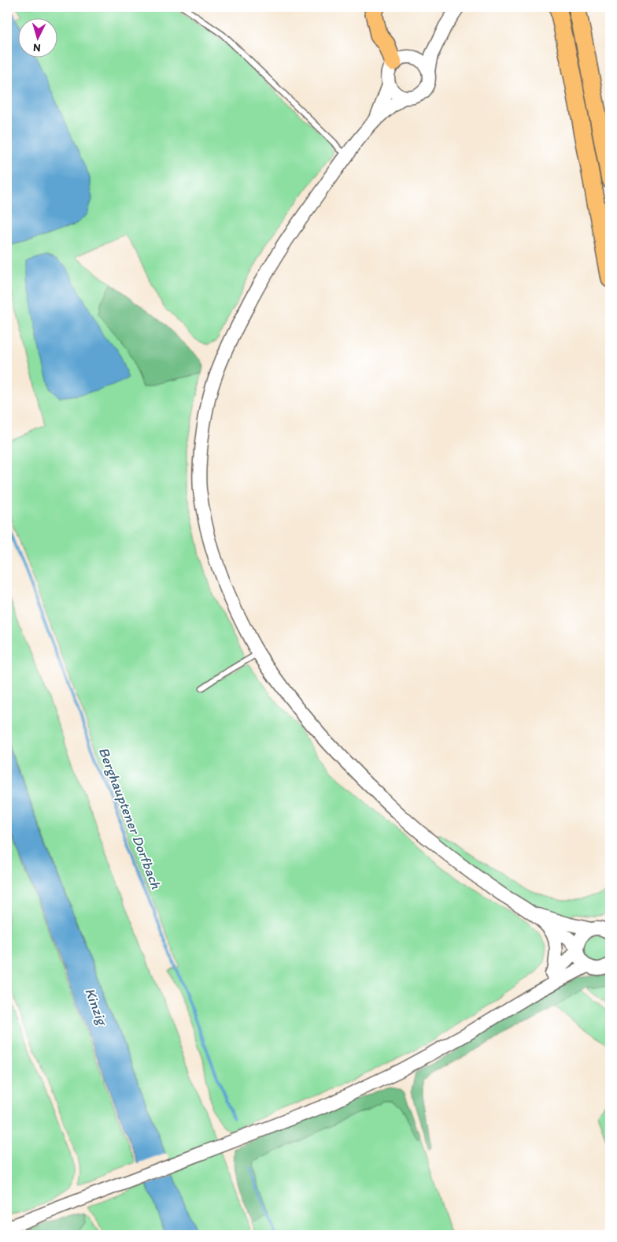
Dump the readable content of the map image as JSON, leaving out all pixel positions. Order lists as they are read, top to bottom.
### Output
{
  "water": ["Berghauptener Dorfbach", "Kinzig"],
  "north": "bottom"
}
